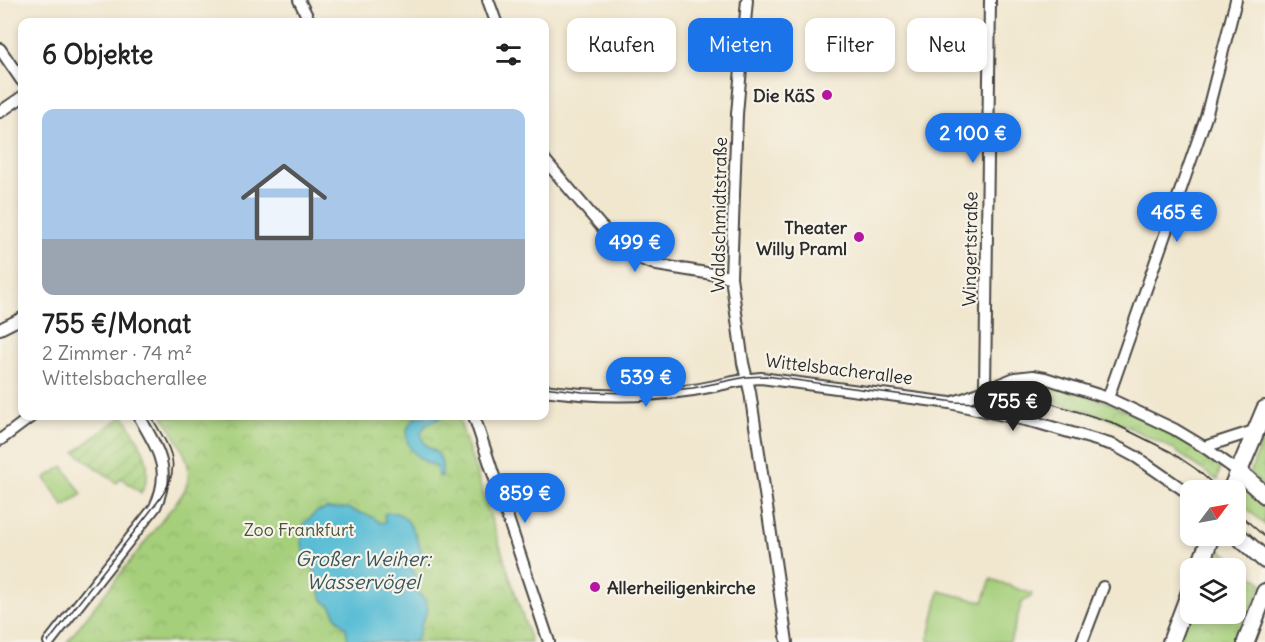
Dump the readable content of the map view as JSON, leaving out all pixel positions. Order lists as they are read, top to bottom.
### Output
{
  "streets": {
    "main road": ["Wittelsbacherallee"],
    "street": ["Waldschmidtstraße", "Wingertstraße"]
  },
  "crossings": [
    ["Waldschmidtstraße", "Wittelsbacherallee"],
    ["Wingertstraße", "Wittelsbacherallee"]
  ],
  "water": ["Großer Weiher: Wasservögel"],
  "parks": ["Zoo Frankfurt"],
  "places": ["Die KäS", "Theater Willy Praml", "Allerheiligenkirche"],
  "north": "top right",
  "page": {
    "chip": [
      "Kaufen",
      "Mieten",
      "Filter",
      "Neu"
    ],
    "heading": "6 Objekte",
    "list": [
      {
        "name": "755 €/Monat",
        "note": "2 Zimmer · 74 m² · Wittelsbacherallee"
      }
    ],
    "price": [
      "2 100 €",
      "465 €",
      "499 €",
      "539 €",
      "755 €",
      "859 €"
    ]
  }
}
